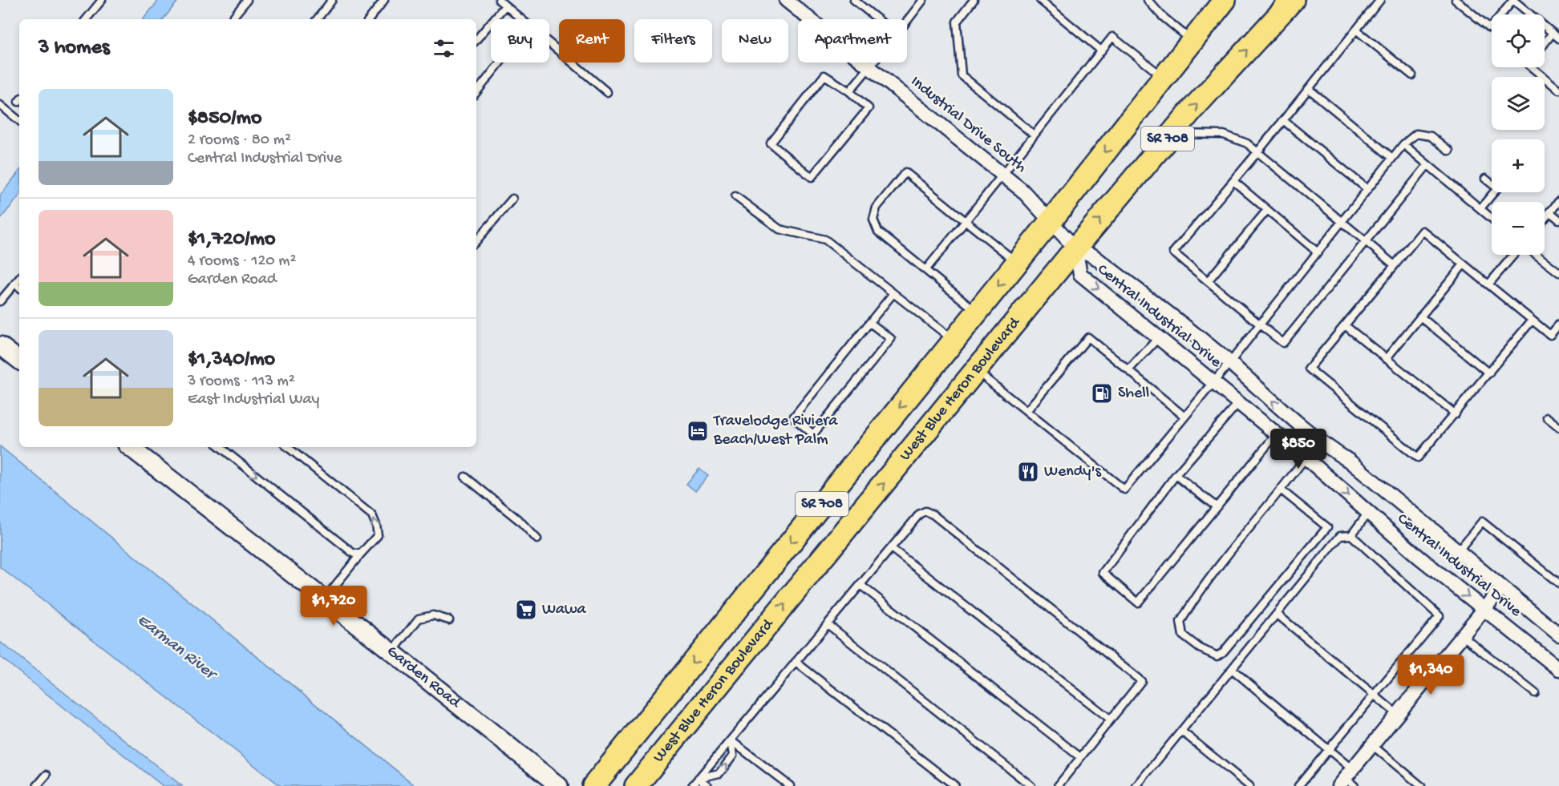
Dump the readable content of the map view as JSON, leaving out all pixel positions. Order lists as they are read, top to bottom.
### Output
{
  "streets": {
    "main road": ["SR 708", "West Blue Heron Boulevard"],
    "street": ["Industrial Drive South", "Central Industrial Drive", "Garden Road"]
  },
  "crossings": [
    ["Industrial Drive South", "SR 708"],
    ["Industrial Drive South", "Central Industrial Drive"],
    ["Industrial Drive South", "West Blue Heron Boulevard"],
    ["Central Industrial Drive", "West Blue Heron Boulevard"]
  ],
  "water": ["Earman River"],
  "places": {
    "fuel station": ["Shell"],
    "hotel": ["Travelodge Riviera Beach/West Palm"],
    "restaurant": ["Wendy's"],
    "supermarket": ["Wawa"]
  },
  "page": {
    "map_buttons": ["+", "−"],
    "chip": [
      "Buy",
      "Rent",
      "Filters",
      "New",
      "Apartment"
    ],
    "heading": "3 homes",
    "list": [
      {
        "name": "$850/mo",
        "note": "2 rooms · 80 m² · Central Industrial Drive"
      },
      {
        "name": "$1,720/mo",
        "note": "4 rooms · 120 m² · Garden Road"
      },
      {
        "name": "$1,340/mo",
        "note": "3 rooms · 113 m² · East Industrial Way"
      }
    ],
    "price": ["$850", "$1,720", "$1,340"]
  }
}
